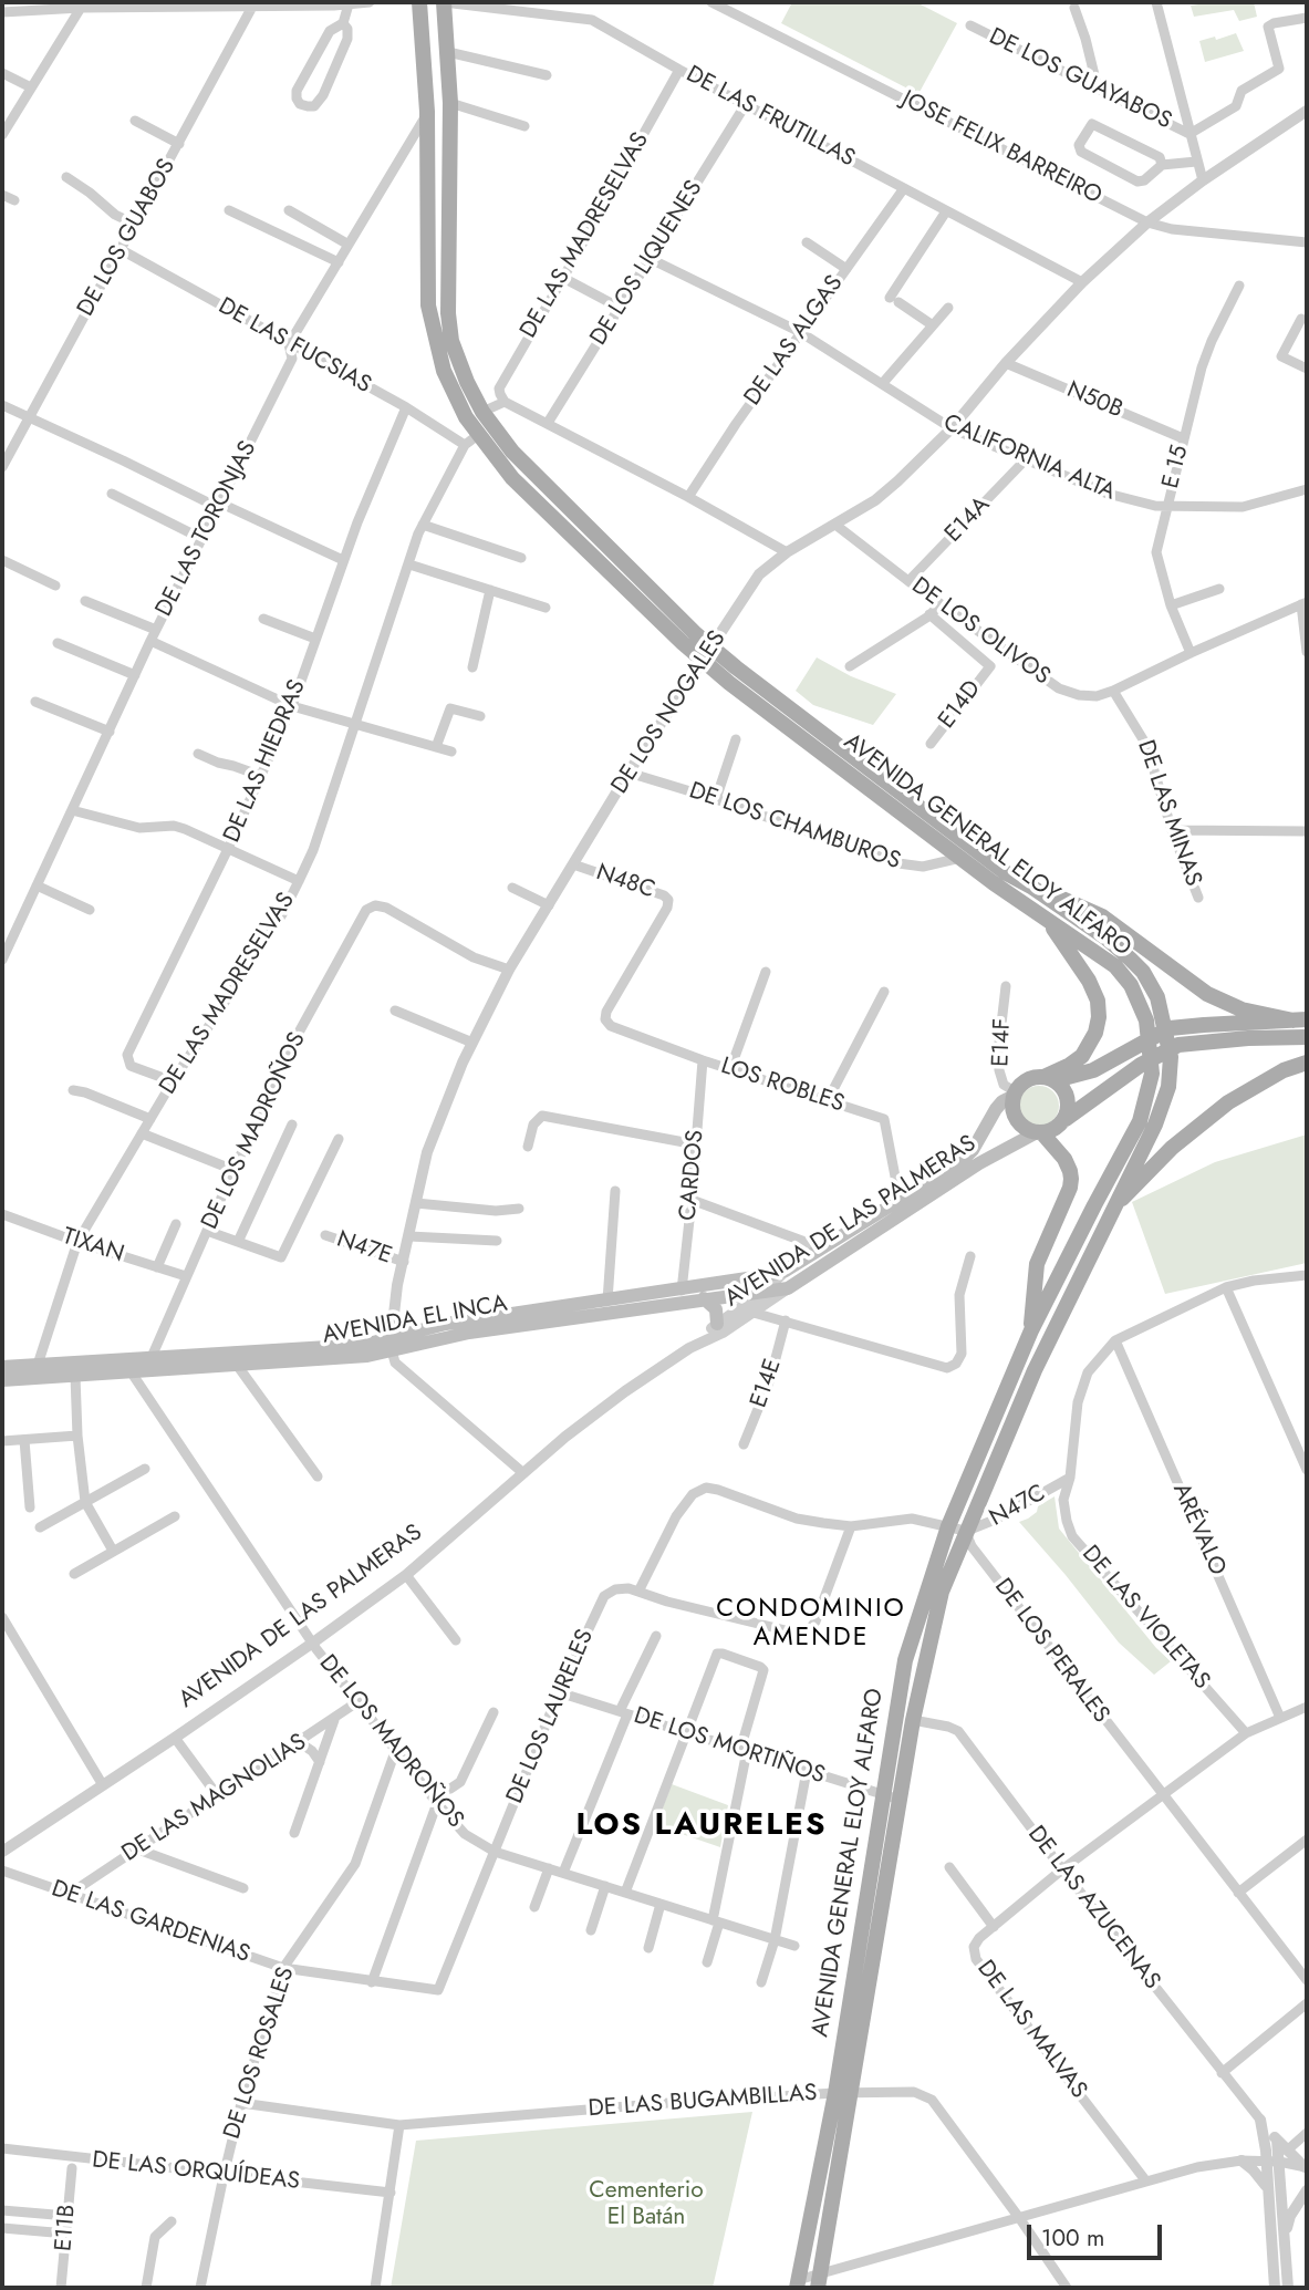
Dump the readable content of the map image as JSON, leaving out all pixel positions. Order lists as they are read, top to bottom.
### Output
{
  "streets": {
    "main road": ["AVENIDA GENERAL ELOY ALFARO", "AVENIDA DE LAS PALMERAS", "AVENIDA EL INCA"],
    "street": [
      "DE LOS GUAYABOS",
      "DE LAS FRUTILLAS",
      "JOSE FELIX BARREIRO",
      "DE LAS MADRESELVAS",
      "DE LOS GUABOS",
      "DE LOS LIQUENES",
      "DE LAS ALGAS",
      "DE LAS FUCSIAS",
      "N50B",
      "CALIFORNIA ALTA",
      "E 15",
      "E14A",
      "DE LAS TORONJAS",
      "DE LOS OLIVOS",
      "E14D",
      "DE LOS NOGALES",
      "DE LAS HIEDRAS",
      "DE LAS MINAS",
      "DE LOS CHAMBUROS",
      "N48C",
      "E14F",
      "LOS ROBLES",
      "DE LOS MADROÑOS",
      "CARDOS",
      "TIXAN",
      "N47E",
      "E14E",
      "N47C",
      "ARÉVALO",
      "DE LAS VIOLETAS",
      "DE LOS PERALES",
      "DE LOS LAURELES",
      "DE LOS MORTIÑOS",
      "DE LAS MAGNOLIAS",
      "DE LAS AZUCENAS",
      "DE LAS GARDENIAS",
      "DE LAS MALVAS",
      "DE LOS ROSALES",
      "DE LAS BUGAMBILLAS",
      "DE LAS ORQUÍDEAS",
      "E11B"
    ]
  },
  "crossings": [
    ["DE LAS FRUTILLAS", "DE LAS MADRESELVAS"],
    ["DE LAS FRUTILLAS", "DE LOS LIQUENES"],
    ["DE LAS FRUTILLAS", "DE LAS ALGAS"],
    ["DE LAS FRUTILLAS", "DE LOS NOGALES"],
    ["DE LAS FRUTILLAS", "AVENIDA GENERAL ELOY ALFARO"],
    ["JOSE FELIX BARREIRO", "DE LOS NOGALES"],
    ["DE LAS MADRESELVAS", "DE LAS FUCSIAS"],
    ["DE LAS MADRESELVAS", "DE LAS HIEDRAS"],
    ["DE LAS MADRESELVAS", "TIXAN"],
    ["DE LAS MADRESELVAS", "AVENIDA EL INCA"],
    ["DE LOS GUABOS", "DE LAS FUCSIAS"],
    ["DE LOS LIQUENES", "CALIFORNIA ALTA"],
    ["DE LAS ALGAS", "CALIFORNIA ALTA"],
    ["DE LAS FUCSIAS", "DE LAS TORONJAS"],
    ["DE LAS FUCSIAS", "DE LAS HIEDRAS"],
    ["N50B", "E 15"],
    ["N50B", "DE LOS NOGALES"],
    ["CALIFORNIA ALTA", "E 15"],
    ["CALIFORNIA ALTA", "E14A"],
    ["CALIFORNIA ALTA", "DE LOS NOGALES"],
    ["E 15", "DE LOS OLIVOS"],
    ["E14A", "DE LOS OLIVOS"],
    ["DE LAS TORONJAS", "AVENIDA GENERAL ELOY ALFARO"],
    ["DE LOS OLIVOS", "DE LOS NOGALES"],
    ["DE LOS OLIVOS", "DE LAS MINAS"],
    ["DE LOS NOGALES", "DE LOS CHAMBUROS"],
    ["DE LOS NOGALES", "N48C"],
    ["DE LOS NOGALES", "DE LOS MADROÑOS"],
    ["DE LOS NOGALES", "N47E"],
    ["DE LOS NOGALES", "AVENIDA EL INCA"],
    ["DE LOS CHAMBUROS", "AVENIDA GENERAL ELOY ALFARO"],
    ["AVENIDA GENERAL ELOY ALFARO", "N47C"],
    ["AVENIDA GENERAL ELOY ALFARO", "DE LOS PERALES"],
    ["AVENIDA GENERAL ELOY ALFARO", "DE LOS MORTIÑOS"],
    ["AVENIDA GENERAL ELOY ALFARO", "DE LAS AZUCENAS"],
    ["AVENIDA GENERAL ELOY ALFARO", "DE LAS BUGAMBILLAS"],
    ["N48C", "LOS ROBLES"],
    ["E14F", "AVENIDA DE LAS PALMERAS"],
    ["LOS ROBLES", "CARDOS"],
    ["LOS ROBLES", "AVENIDA DE LAS PALMERAS"],
    ["DE LOS MADROÑOS", "AVENIDA DE LAS PALMERAS"],
    ["DE LOS MADROÑOS", "TIXAN"],
    ["DE LOS MADROÑOS", "AVENIDA EL INCA"],
    ["DE LOS MADROÑOS", "DE LOS LAURELES"],
    ["DE LOS MADROÑOS", "DE LAS MAGNOLIAS"],
    ["DE LOS MADROÑOS", "DE LOS ROSALES"],
    ["CARDOS", "AVENIDA EL INCA"],
    ["AVENIDA DE LAS PALMERAS", "AVENIDA EL INCA"],
    ["N47C", "DE LAS VIOLETAS"],
    ["N47C", "DE LOS PERALES"],
    ["ARÉVALO", "DE LAS VIOLETAS"],
    ["ARÉVALO", "DE LAS MALVAS"],
    ["DE LAS VIOLETAS", "DE LAS MALVAS"],
    ["DE LOS PERALES", "DE LAS MALVAS"],
    ["DE LOS LAURELES", "DE LOS MORTIÑOS"],
    ["DE LOS LAURELES", "DE LAS GARDENIAS"],
    ["DE LAS MAGNOLIAS", "DE LAS GARDENIAS"],
    ["DE LAS AZUCENAS", "DE LAS MALVAS"],
    ["DE LAS GARDENIAS", "DE LOS ROSALES"],
    ["DE LOS ROSALES", "DE LAS BUGAMBILLAS"],
    ["DE LOS ROSALES", "DE LAS ORQUÍDEAS"]
  ],
  "districts": ["CONDOMINIO AMENDE", "LOS LAURELES"],
  "parks": ["Cementerio El Batán"],
  "scale_bar": "100 m"
}
